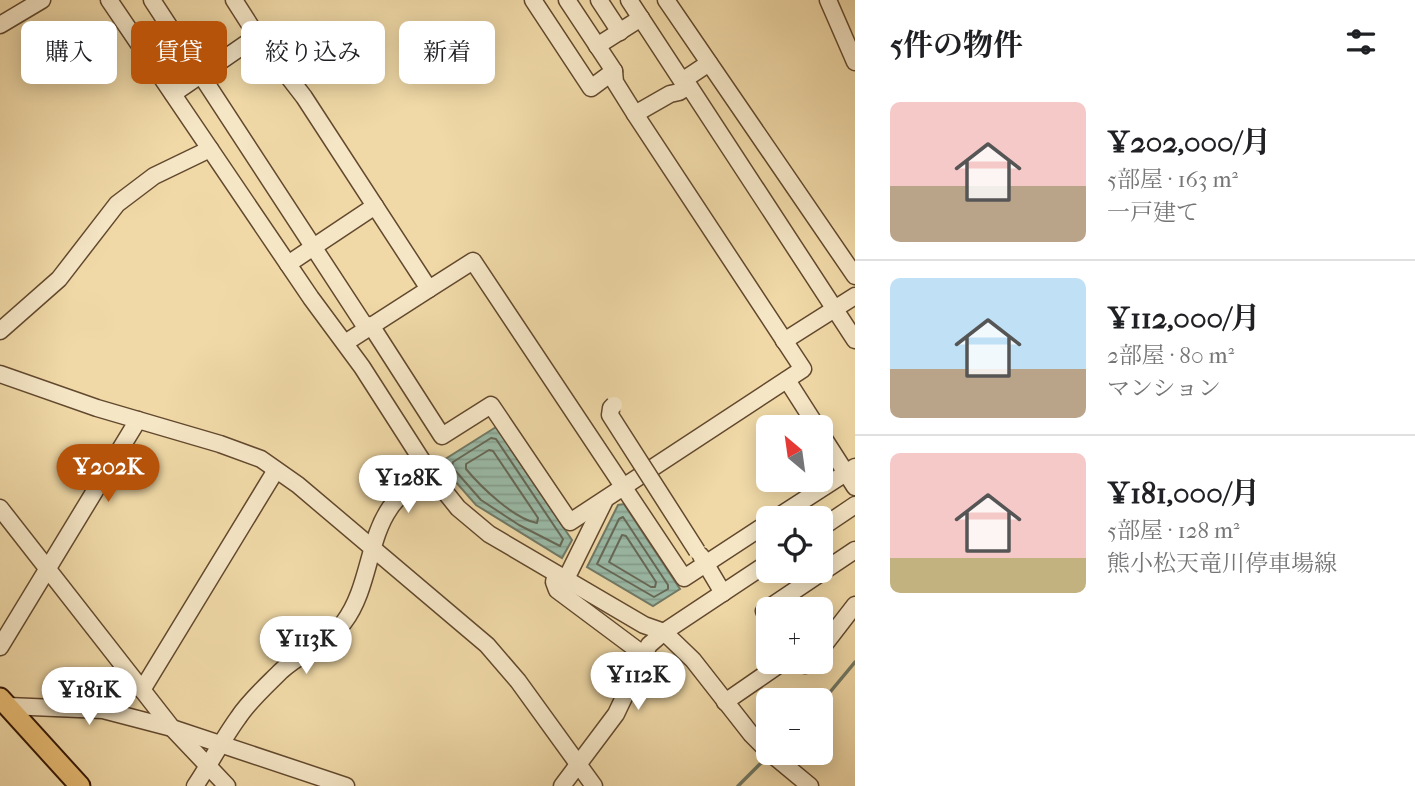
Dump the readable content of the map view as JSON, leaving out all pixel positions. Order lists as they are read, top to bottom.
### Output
{
  "north": "top left",
  "page": {
    "heading": "5件の物件",
    "chip": [
      "購入",
      "賃貸",
      "絞り込み",
      "新着"
    ],
    "list": [
      {
        "name": "¥202,000/月",
        "note": "5部屋 · 163 m² · 一戸建て"
      },
      {
        "name": "¥112,000/月",
        "note": "2部屋 · 80 m² · マンション"
      },
      {
        "name": "¥181,000/月",
        "note": "5部屋 · 128 m² · 熊小松天竜川停車場線"
      }
    ],
    "map_buttons": ["+", "−"],
    "price": [
      "¥202K",
      "¥128K",
      "¥113K",
      "¥112K",
      "¥181K"
    ]
  }
}
